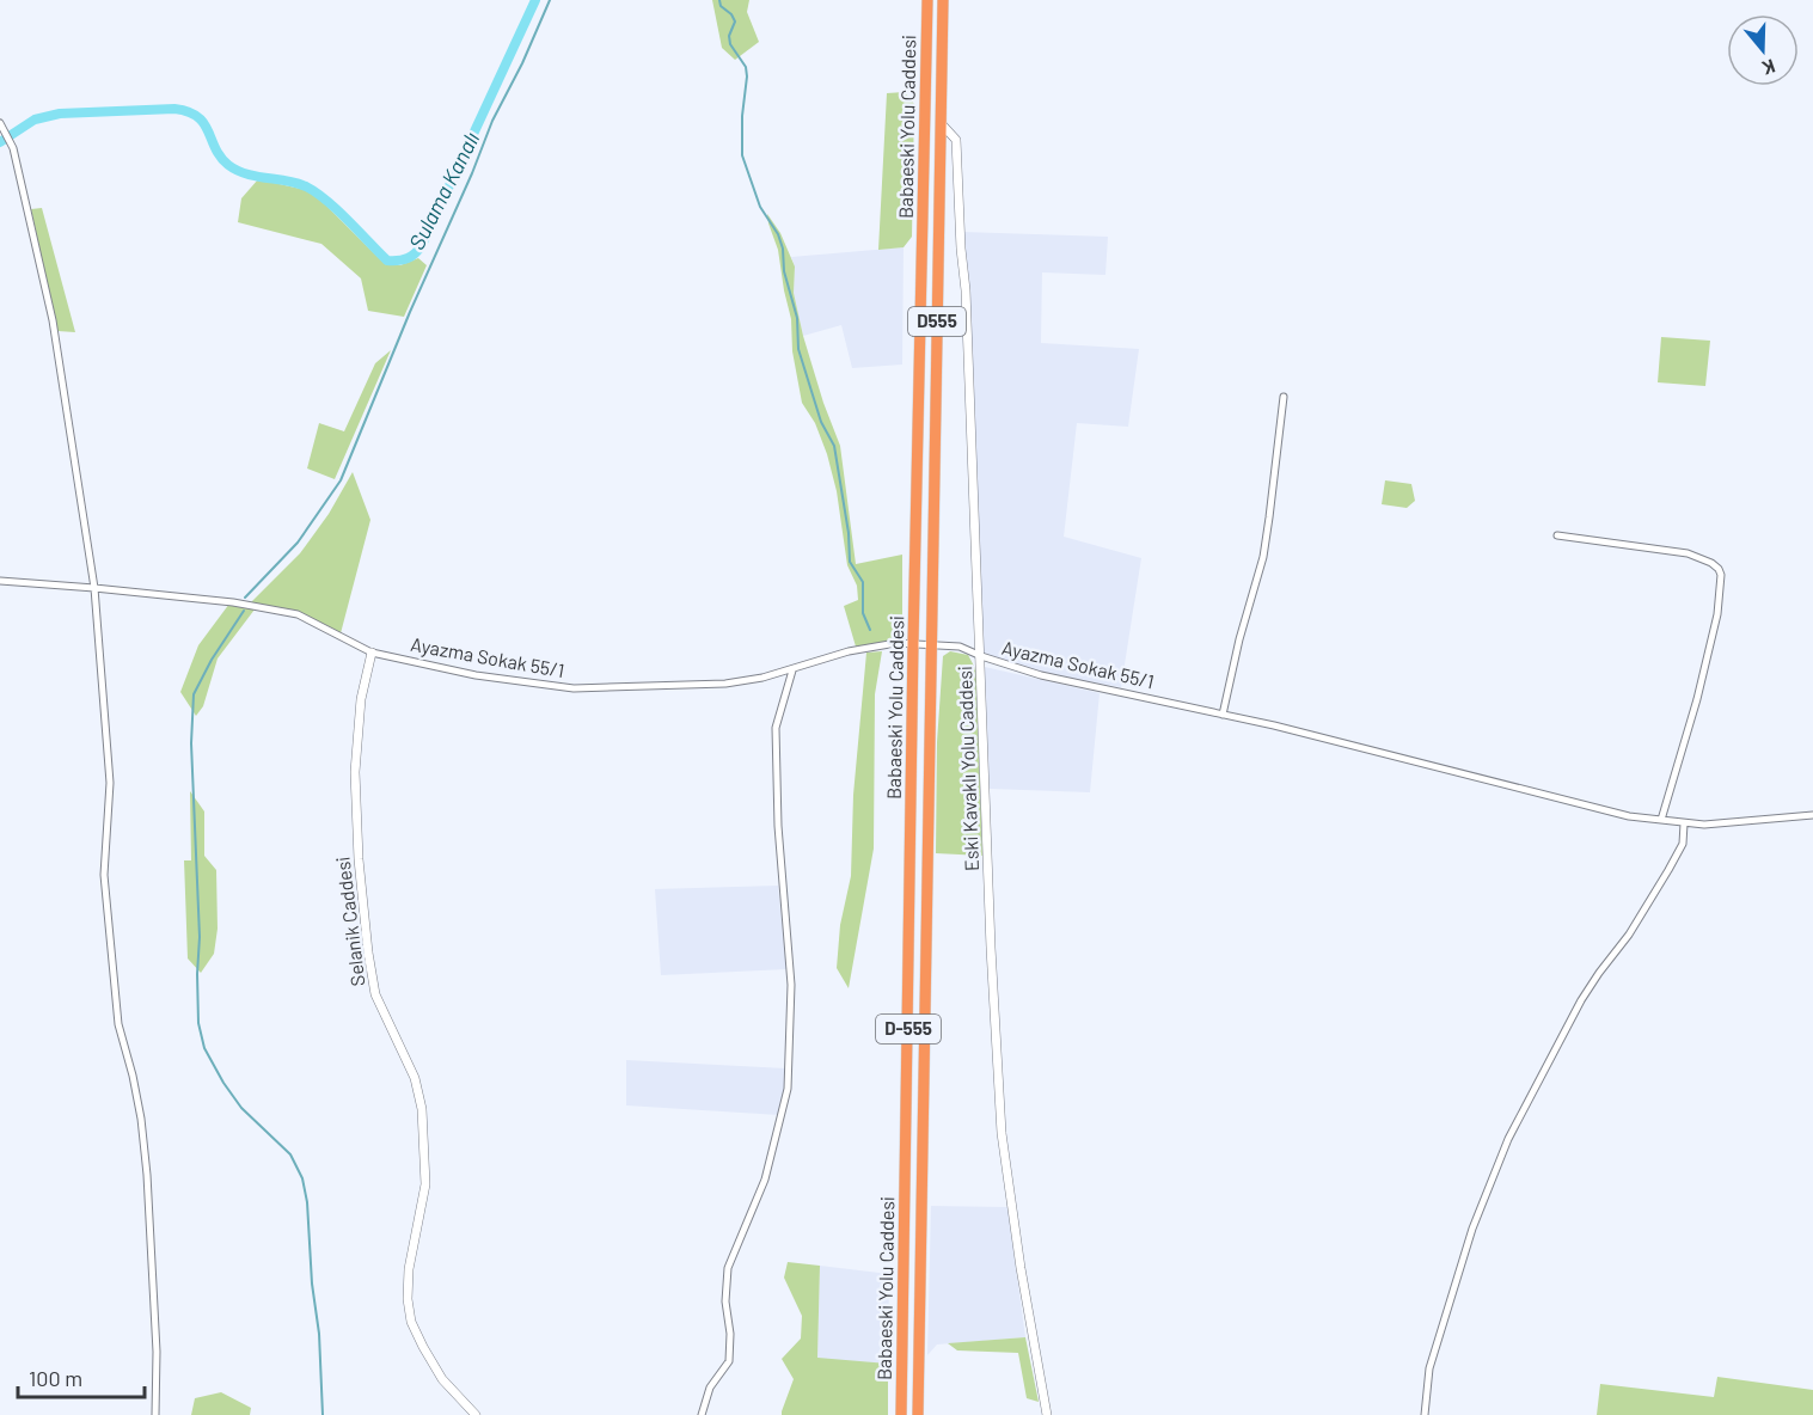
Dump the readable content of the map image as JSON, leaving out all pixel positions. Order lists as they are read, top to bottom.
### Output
{
  "streets": {
    "highway": ["Babaeski Yolu Caddesi", "D555", "D-555"],
    "street": ["Ayazma Sokak 55/1", "Eski Kavaklı Yolu Caddesi", "Selanik Caddesi"]
  },
  "crossings": [
    ["Babaeski Yolu Caddesi", "Ayazma Sokak 55/1"],
    ["Babaeski Yolu Caddesi", "Eski Kavaklı Yolu Caddesi"],
    ["Ayazma Sokak 55/1", "Eski Kavaklı Yolu Caddesi"],
    ["Ayazma Sokak 55/1", "Selanik Caddesi"]
  ],
  "water": ["Sulama Kanalı"],
  "scale_bar": "100 m",
  "north": "bottom"
}
